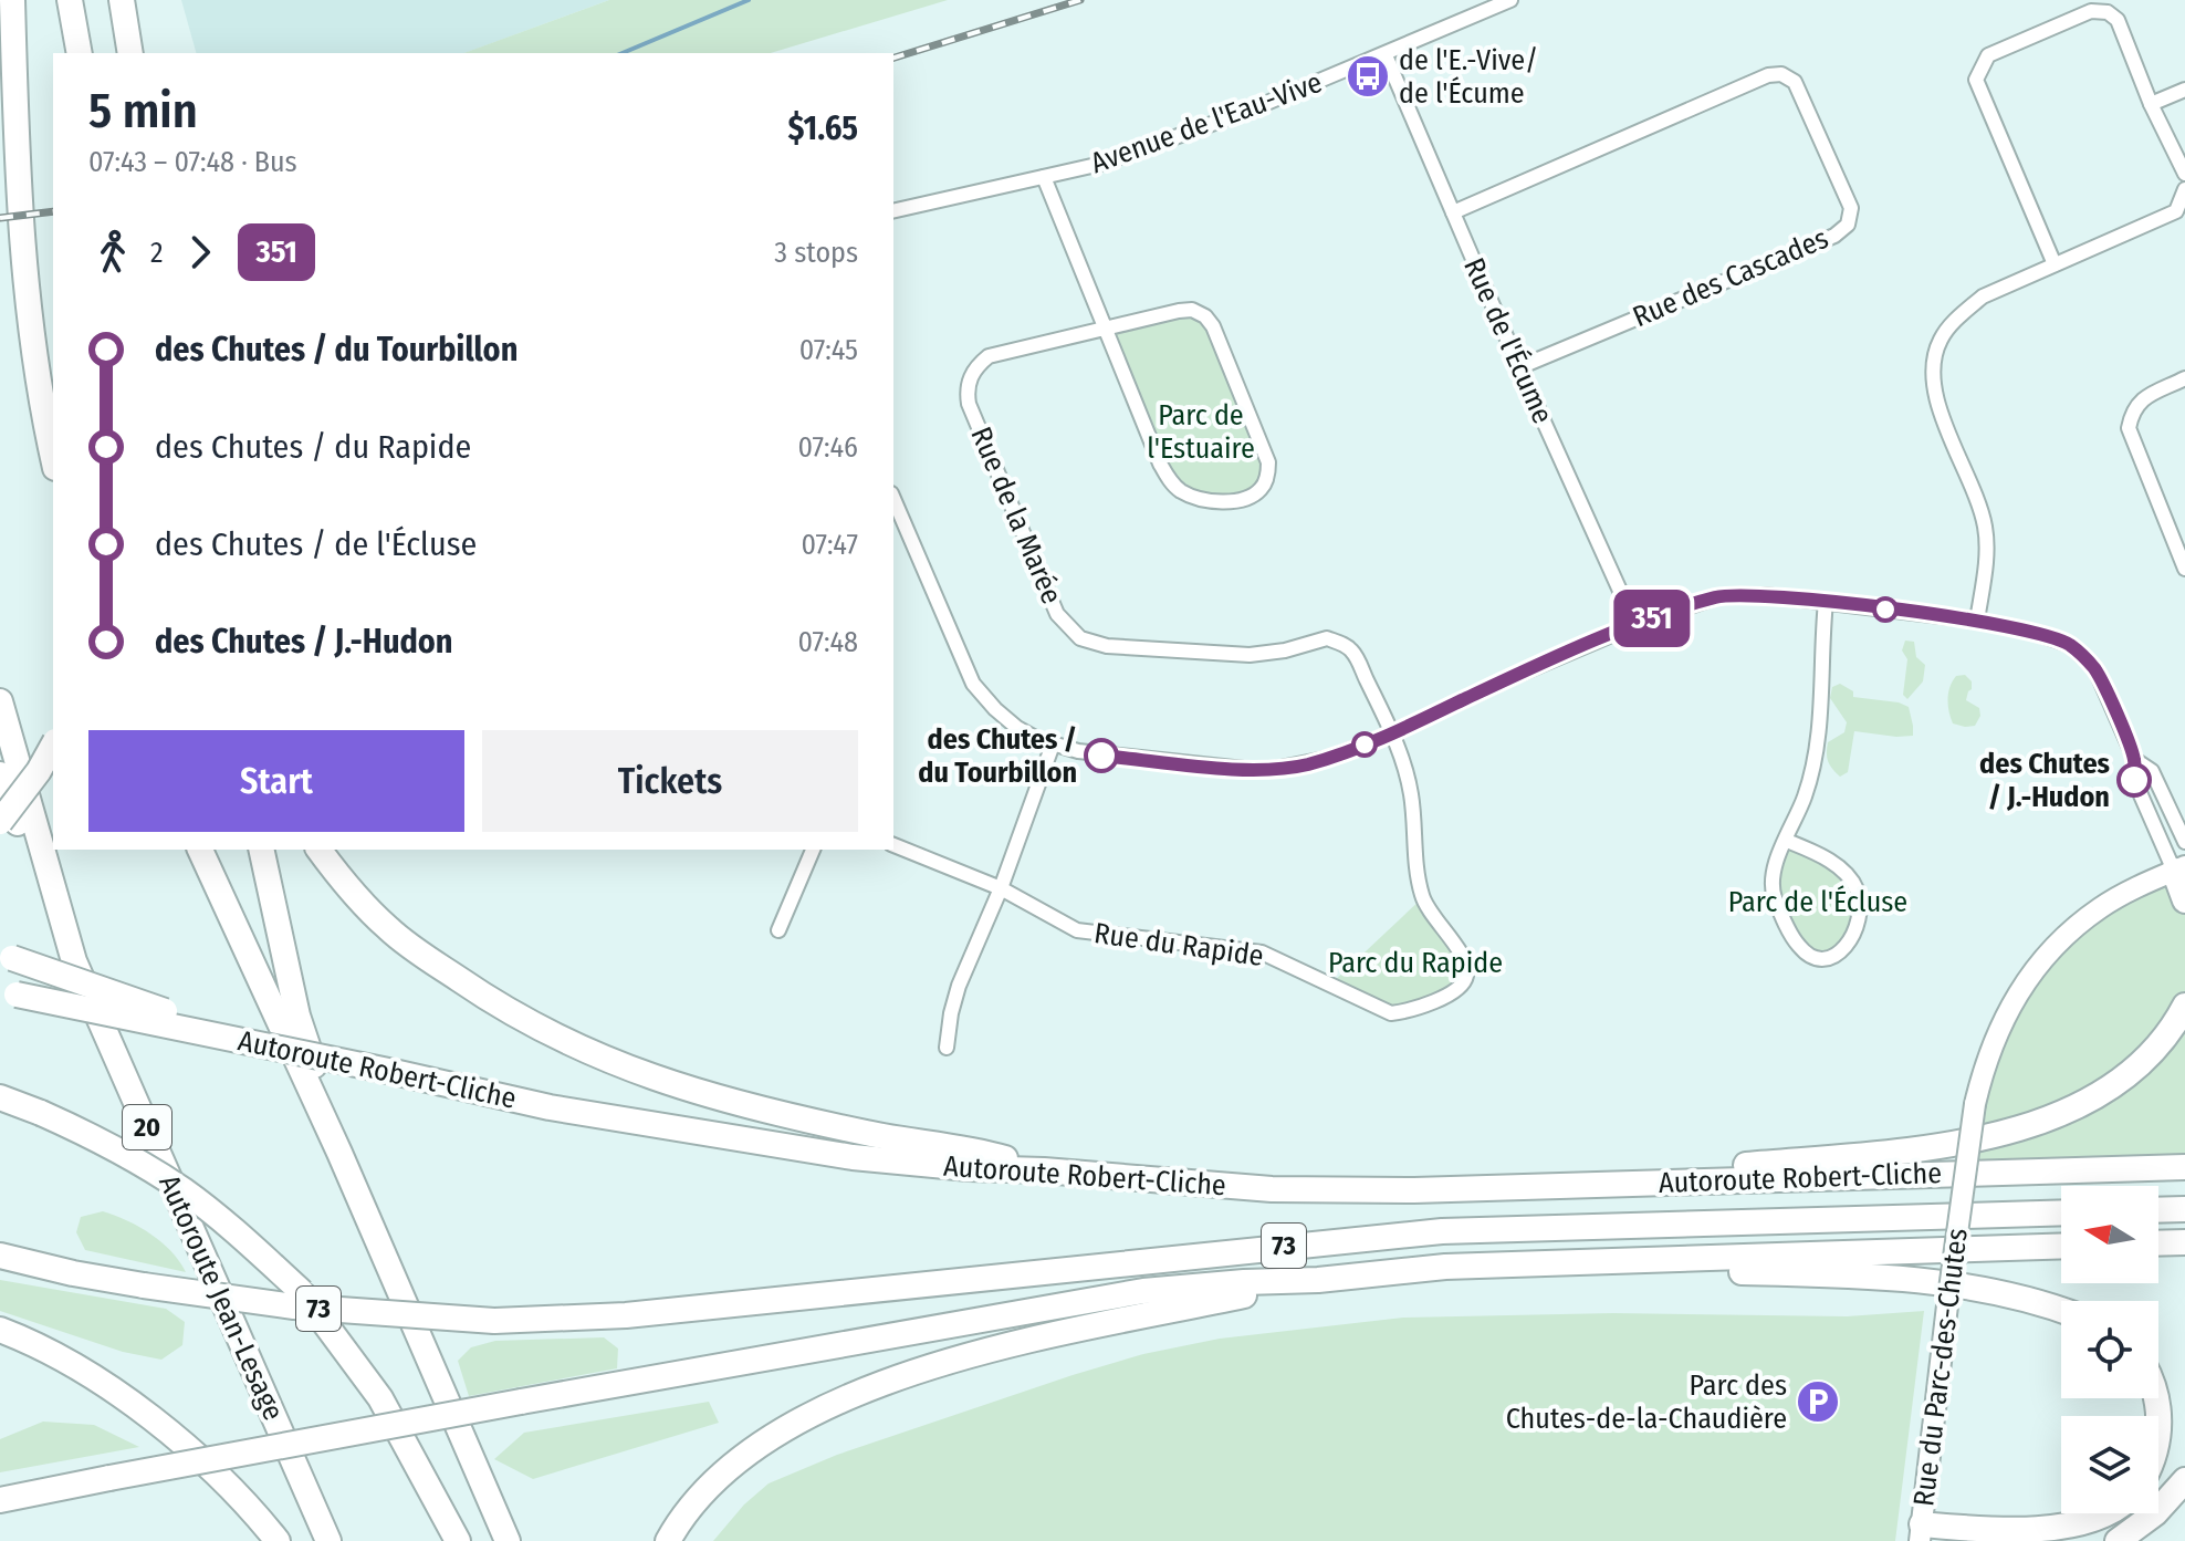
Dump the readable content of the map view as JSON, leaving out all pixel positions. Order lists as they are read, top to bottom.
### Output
{
  "streets": {
    "highway": [
      "Autoroute Robert-Cliche",
      "20",
      "73",
      "Autoroute Jean-Lesage"
    ],
    "street": [
      "Avenue de l'Eau-Vive",
      "Rue des Cascades",
      "Rue de l'Écume",
      "Rue de la Marée",
      "Rue du Rapide",
      "Rue du Parc-des-Chutes"
    ]
  },
  "crossings": [
    ["Avenue de l'Eau-Vive", "Rue de l'Écume"],
    ["Rue des Cascades", "Rue de l'Écume"],
    ["Rue de la Marée", "Rue du Rapide"]
  ],
  "parks": ["Parc de l'Estuaire", "Parc de l'Écluse", "Parc du Rapide"],
  "places": {
    "bus stop": ["de l'E.-Vive/ de l'Écume"],
    "other": ["des Chutes / du Tourbillon", "des Chutes / J.-Hudon"],
    "parking": ["Parc des Chutes-de-la-Chaudière"]
  },
  "lines": ["bus line 351"],
  "north": "left",
  "page": {
    "on_map": "351",
    "heading": ["5 min", "07:43 – 07:48 · Bus", "$1.65"],
    "legs": ["2", "351", "3 stops"],
    "list": [
      {
        "name": "des Chutes / du Tourbillon",
        "value": "07:45"
      },
      {
        "name": "des Chutes / du Rapide",
        "value": "07:46"
      },
      {
        "name": "des Chutes / de l'Écluse",
        "value": "07:47"
      },
      {
        "name": "des Chutes / J.-Hudon",
        "value": "07:48"
      }
    ],
    "buttons": ["Start", "Tickets"]
  }
}
